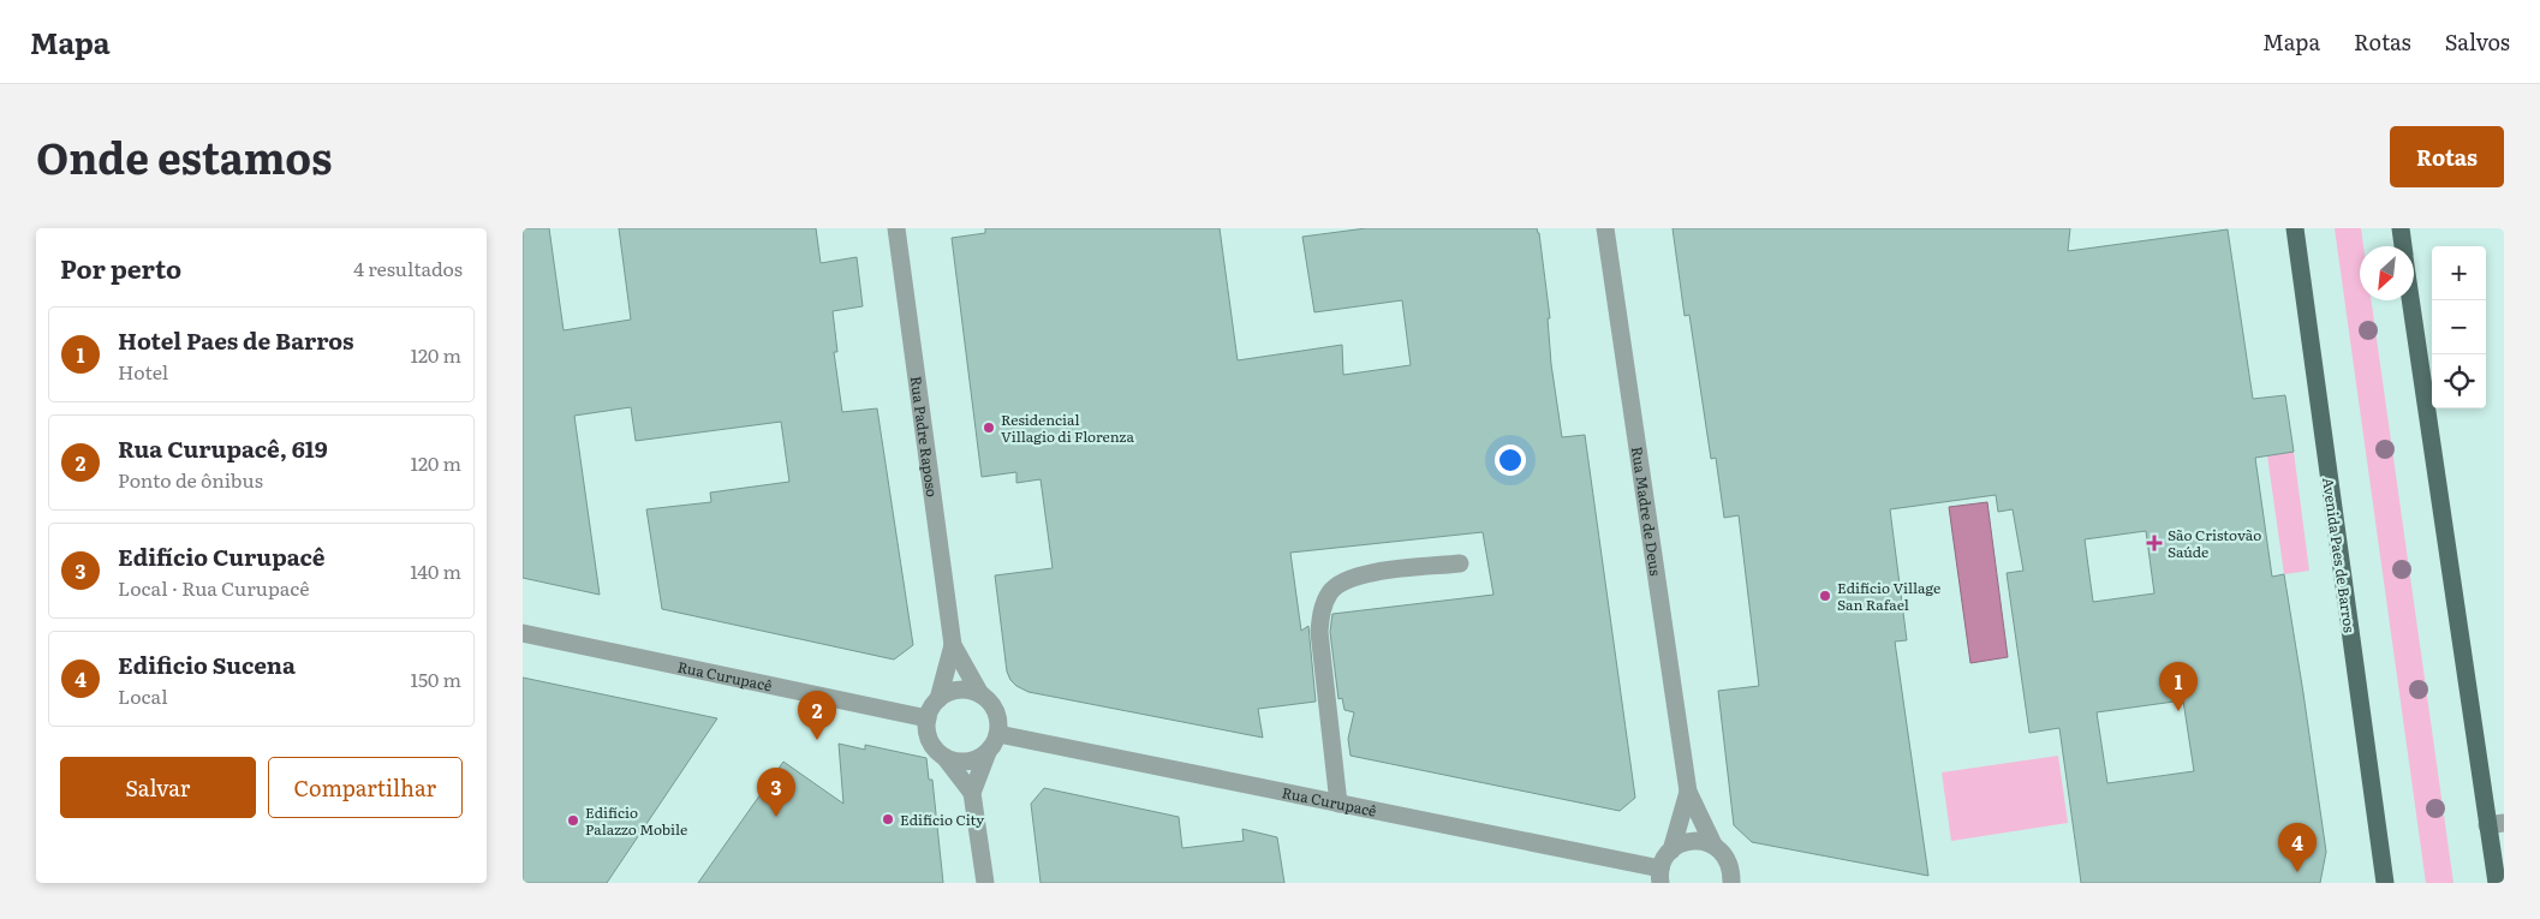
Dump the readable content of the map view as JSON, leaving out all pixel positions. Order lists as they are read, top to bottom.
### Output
{
  "streets": {
    "main road": ["Avenida Paes de Barros"],
    "street": ["Rua Padre Raposo", "Rua Madre de Deus", "Rua Curupacê"]
  },
  "crossings": [
    ["Rua Padre Raposo", "Rua Curupacê"],
    ["Rua Madre de Deus", "Rua Curupacê"]
  ],
  "places": {
    "other": [
      "Residencial Villagio di Florenza",
      "Edifício Village San Rafael",
      "Edifício City",
      "Edifício Palazzo Mobile"
    ],
    "health": ["São Cristovão Saúde"]
  },
  "north": "bottom left",
  "page": {
    "header": "Mapa",
    "nav": ["Mapa", "Rotas", "Salvos"],
    "title": "Onde estamos",
    "buttons": [
      "Rotas",
      ["Salvar", "Compartilhar"]
    ],
    "heading": ["Por perto", "4 resultados"],
    "map_buttons": ["+", "−"],
    "list": [
      {
        "mark": "1",
        "name": "Hotel Paes de Barros",
        "note": "Hotel",
        "value": "120 m"
      },
      {
        "mark": "2",
        "name": "Rua Curupacê, 619",
        "note": "Ponto de ônibus",
        "value": "120 m"
      },
      {
        "mark": "3",
        "name": "Edifício Curupacê",
        "note": "Local · Rua Curupacê",
        "value": "140 m"
      },
      {
        "mark": "4",
        "name": "Edificio Sucena",
        "note": "Local",
        "value": "150 m"
      }
    ],
    "pins": [
      "1",
      "2",
      "3",
      "4"
    ]
  }
}
